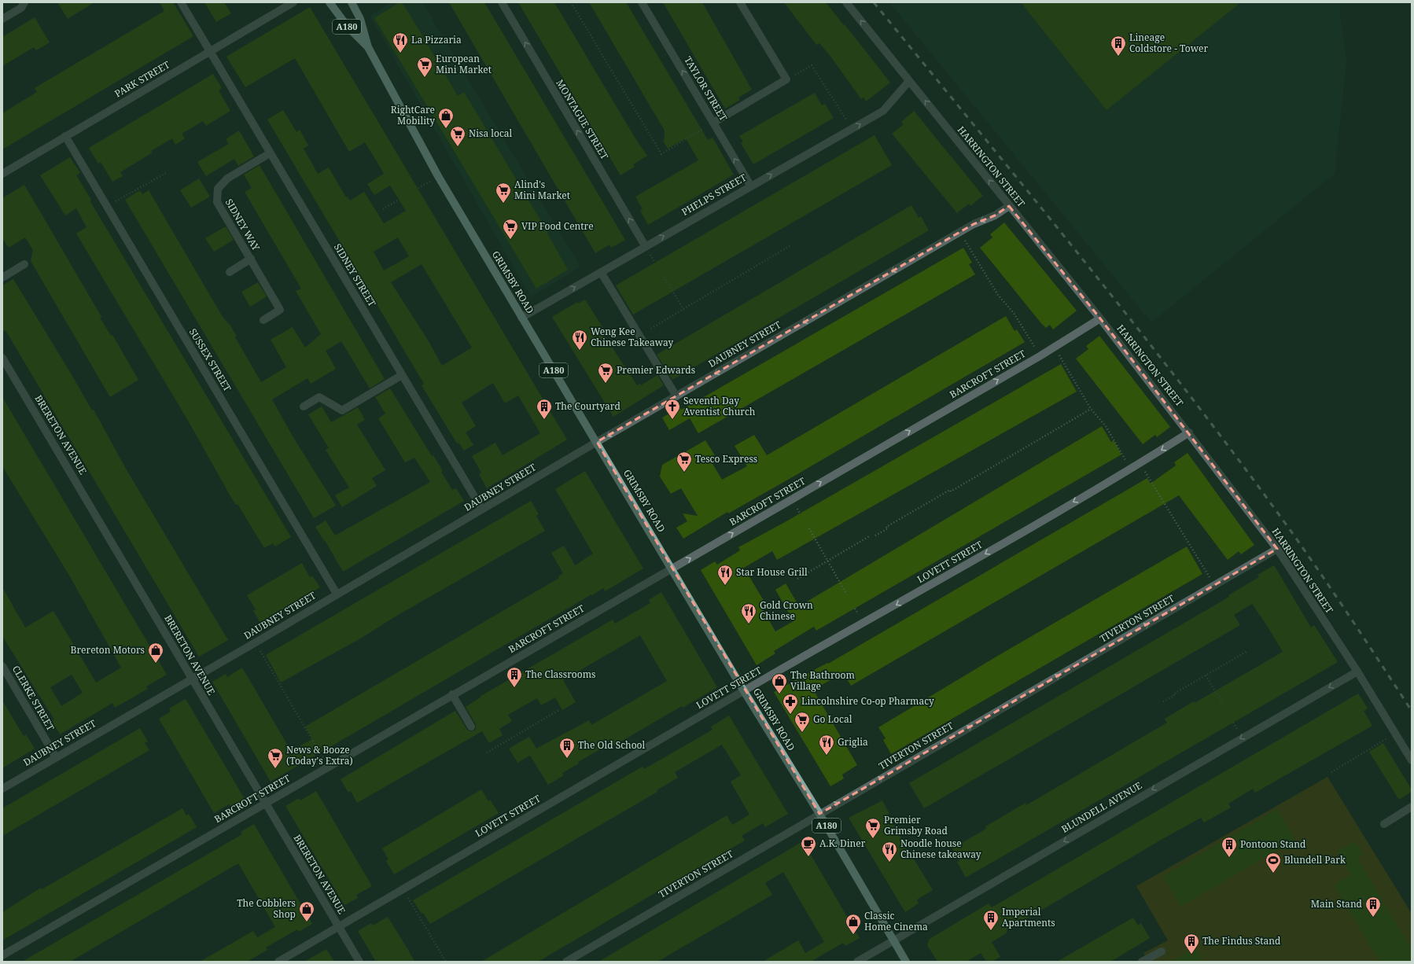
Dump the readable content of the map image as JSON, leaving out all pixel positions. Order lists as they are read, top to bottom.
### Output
{
  "streets": {
    "main road": ["A180", "GRIMSBY ROAD"],
    "street": [
      "PARK STREET",
      "TAYLOR STREET",
      "MONTAGUE STREET",
      "HARRINGTON STREET",
      "PHELPS STREET",
      "SIDNEY WAY",
      "SIDNEY STREET",
      "DAUBNEY STREET",
      "SUSSEX STREET",
      "BARCROFT STREET",
      "BRERETON AVENUE",
      "LOVETT STREET",
      "TIVERTON STREET",
      "CLERKE STREET",
      "BLUNDELL AVENUE"
    ]
  },
  "crossings": [
    ["A180", "GRIMSBY ROAD"],
    ["PARK STREET", "SIDNEY STREET"],
    ["PARK STREET", "SUSSEX STREET"],
    ["TAYLOR STREET", "PHELPS STREET"],
    ["MONTAGUE STREET", "PHELPS STREET"],
    ["HARRINGTON STREET", "PHELPS STREET"],
    ["HARRINGTON STREET", "DAUBNEY STREET"],
    ["HARRINGTON STREET", "BARCROFT STREET"],
    ["HARRINGTON STREET", "LOVETT STREET"],
    ["HARRINGTON STREET", "TIVERTON STREET"],
    ["HARRINGTON STREET", "BLUNDELL AVENUE"],
    ["PHELPS STREET", "GRIMSBY ROAD"],
    ["SIDNEY WAY", "SIDNEY STREET"],
    ["SIDNEY STREET", "DAUBNEY STREET"],
    ["GRIMSBY ROAD", "DAUBNEY STREET"],
    ["GRIMSBY ROAD", "BARCROFT STREET"],
    ["GRIMSBY ROAD", "LOVETT STREET"],
    ["GRIMSBY ROAD", "TIVERTON STREET"],
    ["GRIMSBY ROAD", "BLUNDELL AVENUE"],
    ["DAUBNEY STREET", "SUSSEX STREET"],
    ["DAUBNEY STREET", "BRERETON AVENUE"],
    ["DAUBNEY STREET", "CLERKE STREET"],
    ["BARCROFT STREET", "BRERETON AVENUE"],
    ["BRERETON AVENUE", "LOVETT STREET"]
  ],
  "one_way": [
    "TAYLOR STREET",
    "MONTAGUE STREET",
    "PHELPS STREET",
    "DAUBNEY STREET",
    "LOVETT STREET",
    "TIVERTON STREET",
    "BLUNDELL AVENUE"
  ],
  "places": {
    "restaurant": [
      "La Pizzaria",
      "Weng Kee Chinese Takeaway",
      "Star House Grill",
      "Gold Crown Chinese",
      "Griglia",
      "Noodle house Chinese takeaway"
    ],
    "building": [
      "Lineage Coldstore - Tower",
      "The Courtyard",
      "The Classrooms",
      "The Old School",
      "Pontoon Stand",
      "Main Stand",
      "Imperial Apartments",
      "The Findus Stand"
    ],
    "supermarket": [
      "European Mini Market",
      "Nisa local",
      "Alind's Mini Market",
      "VIP Food Centre",
      "Premier Edwards",
      "Tesco Express",
      "Go Local",
      "News & Booze (Today's Extra)",
      "Premier Grimsby Road"
    ],
    "shop": [
      "RightCare Mobility",
      "Brereton Motors",
      "The Bathroom Village",
      "The Cobblers Shop",
      "Classic Home Cinema"
    ],
    "church": ["Seventh Day Aventist Church"],
    "pharmacy": ["Lincolnshire Co-op Pharmacy"],
    "cafe": ["A.K. Diner"],
    "sports": ["Blundell Park"]
  }
}
